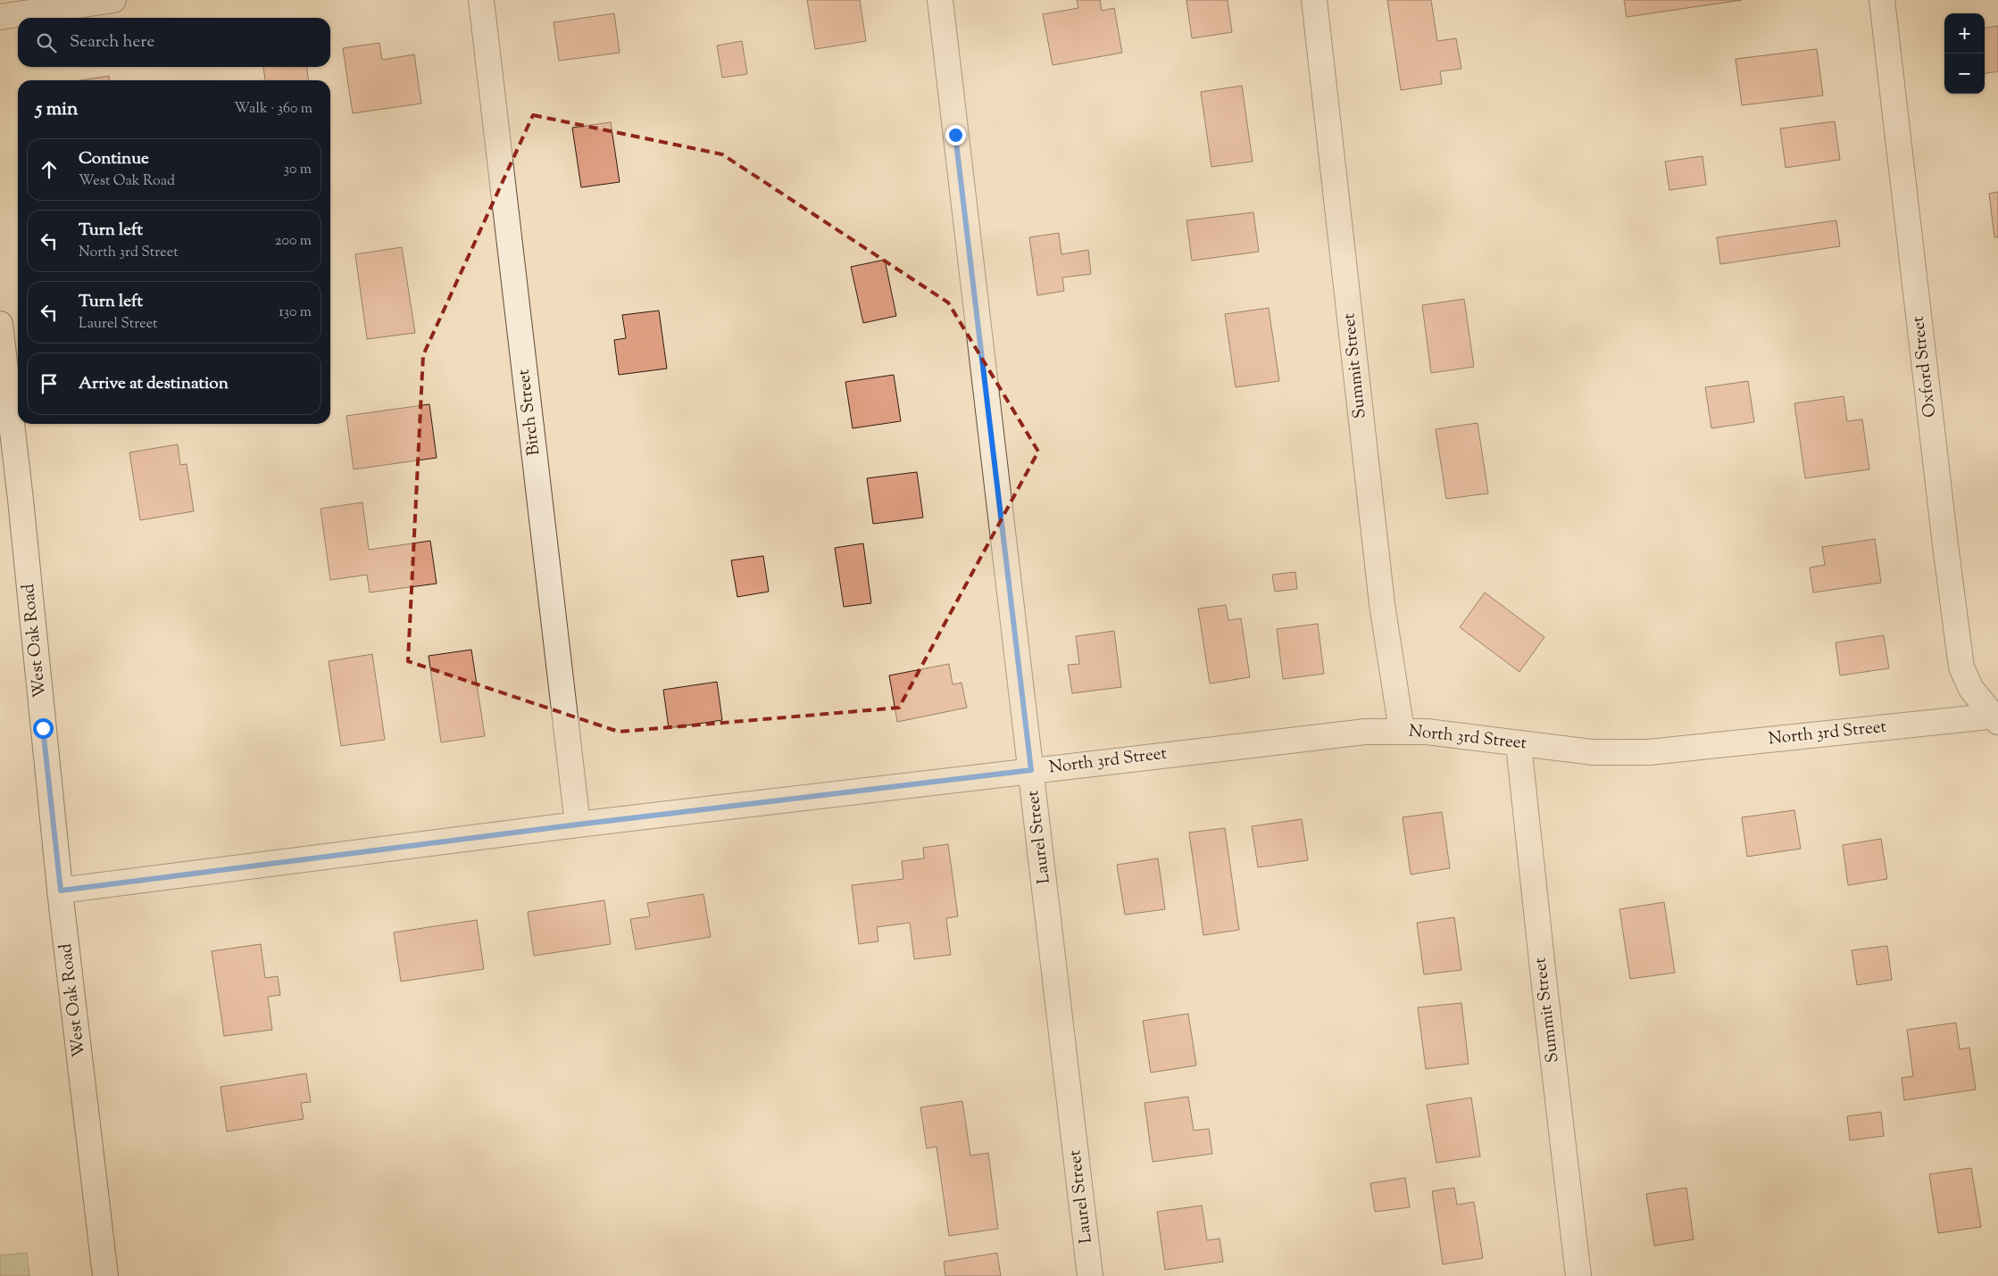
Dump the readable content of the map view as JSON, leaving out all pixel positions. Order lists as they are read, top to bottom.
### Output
{
  "streets": {
    "street": [
      "Summit Street",
      "Oxford Street",
      "Birch Street",
      "West Oak Road",
      "North 3rd Street",
      "Laurel Street"
    ]
  },
  "crossings": [
    ["Summit Street", "North 3rd Street"],
    ["Oxford Street", "North 3rd Street"],
    ["Birch Street", "North 3rd Street"],
    ["West Oak Road", "North 3rd Street"],
    ["North 3rd Street", "Laurel Street"]
  ],
  "page": {
    "map_buttons": ["+", "−"],
    "search": "Search here",
    "heading": ["5 min", "Walk · 360 m"],
    "list": [
      ["Continue", "West Oak Road", "30 m"],
      ["Turn left", "North 3rd Street", "200 m"],
      ["Turn left", "Laurel Street", "130 m"],
      "Arrive at destination"
    ]
  }
}
